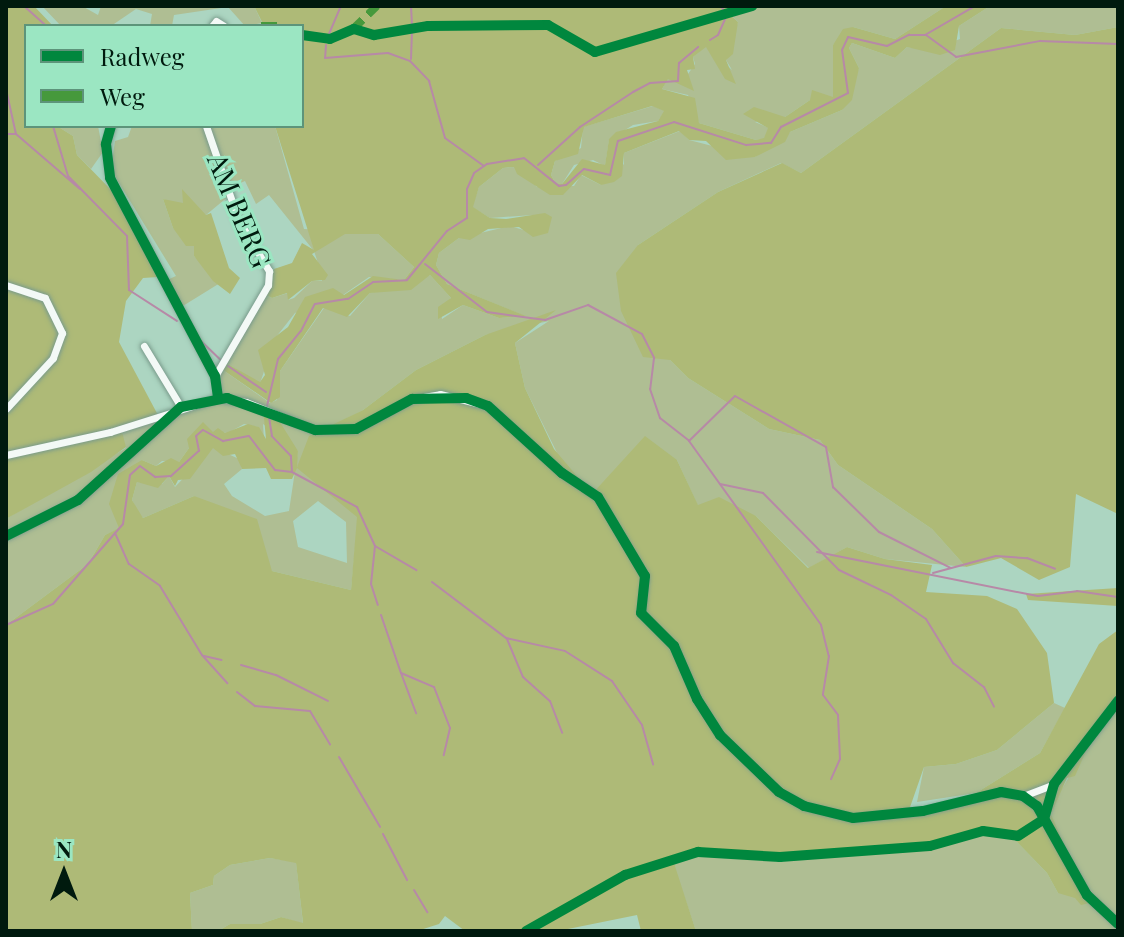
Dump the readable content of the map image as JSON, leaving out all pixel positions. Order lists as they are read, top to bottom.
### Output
{
  "streets": {
    "street": ["AM BERG"]
  },
  "legend": ["Radweg", "Weg"],
  "north": "top"
}
